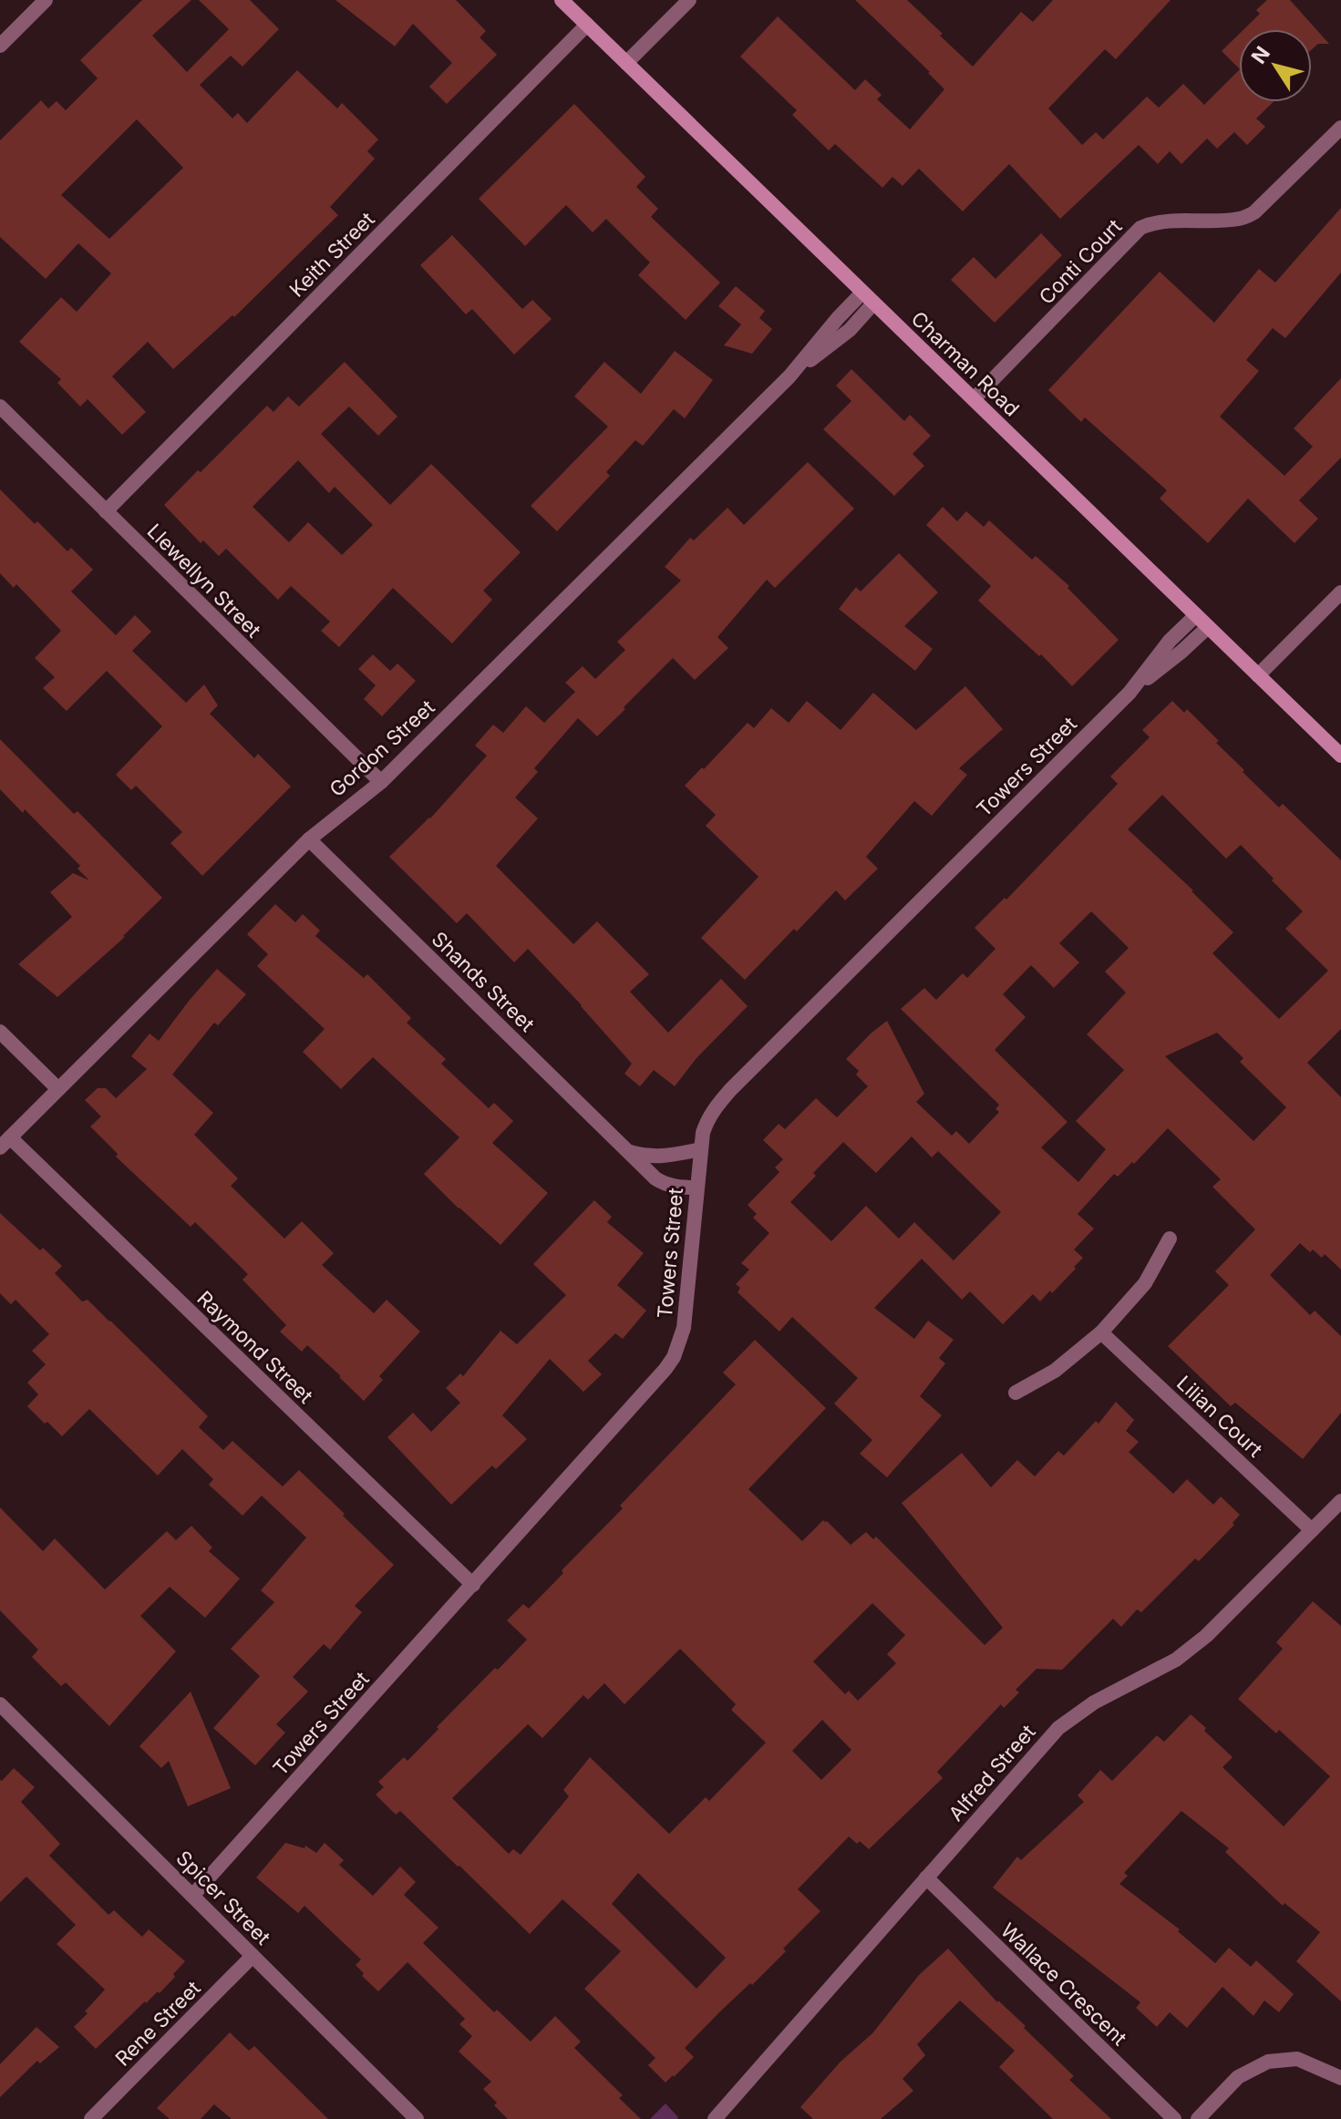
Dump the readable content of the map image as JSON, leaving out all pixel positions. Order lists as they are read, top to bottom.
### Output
{
  "streets": {
    "main road": ["Charman Road"],
    "street": [
      "Keith Street",
      "Conti Court",
      "Llewellyn Street",
      "Gordon Street",
      "Towers Street",
      "Shands Street",
      "Raymond Street",
      "Lilian Court",
      "Alfred Street",
      "Spicer Street",
      "Wallace Crescent",
      "Rene Street"
    ]
  },
  "crossings": [
    ["Keith Street", "Charman Road"],
    ["Keith Street", "Llewellyn Street"],
    ["Conti Court", "Charman Road"],
    ["Charman Road", "Gordon Street"],
    ["Charman Road", "Towers Street"],
    ["Llewellyn Street", "Gordon Street"],
    ["Gordon Street", "Shands Street"],
    ["Gordon Street", "Raymond Street"],
    ["Towers Street", "Shands Street"],
    ["Towers Street", "Raymond Street"],
    ["Towers Street", "Spicer Street"],
    ["Lilian Court", "Alfred Street"],
    ["Alfred Street", "Wallace Crescent"],
    ["Spicer Street", "Rene Street"]
  ],
  "north": "top left"
}
